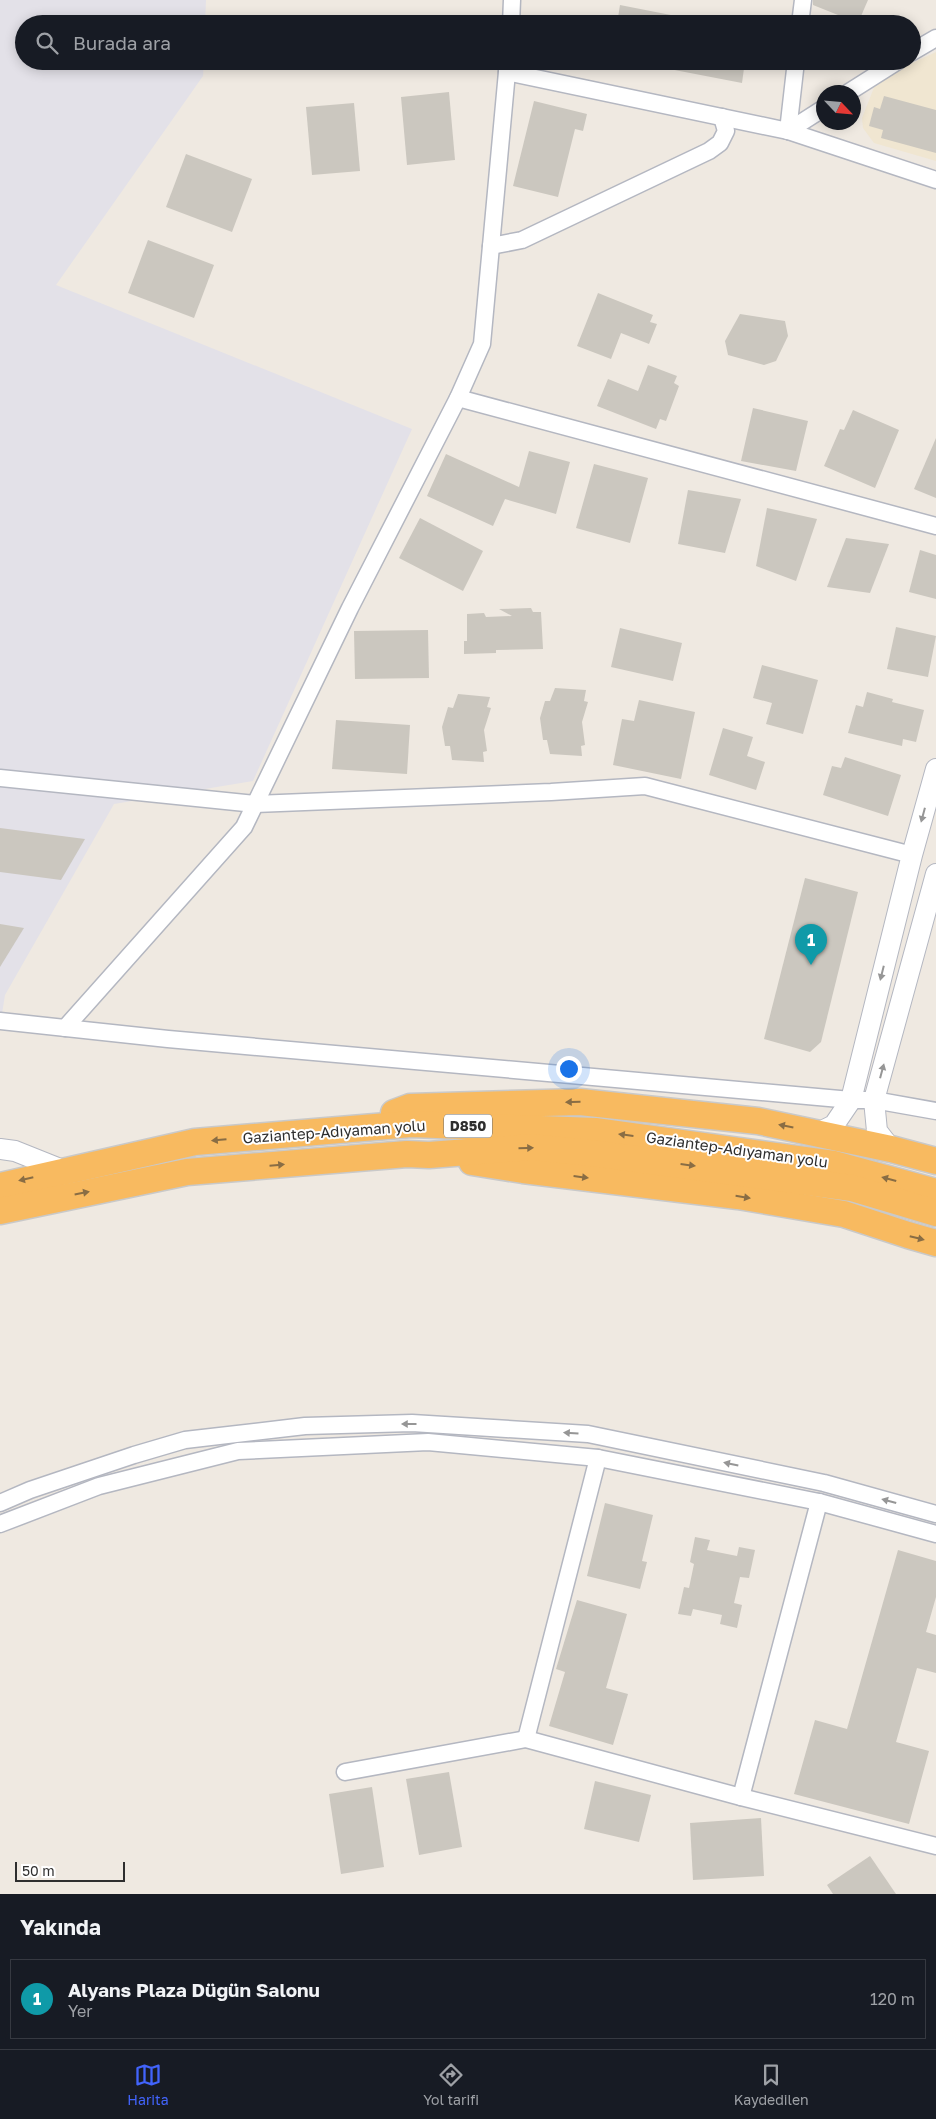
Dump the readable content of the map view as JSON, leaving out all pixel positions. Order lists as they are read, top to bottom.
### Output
{
  "streets": {
    "highway": ["D850", "Gaziantep-Adıyaman yolu"]
  },
  "scale_bar": "50 m",
  "north": "bottom right",
  "page": {
    "search": "Burada ara",
    "pins": "1",
    "scale": "50 m",
    "heading": "Yakında",
    "list": [
      {
        "mark": "1",
        "name": "Alyans Plaza Düğün Salonu",
        "note": "Yer",
        "value": "120 m"
      }
    ],
    "nav": ["Harita", "Yol tarifi", "Kaydedilen"]
  }
}
